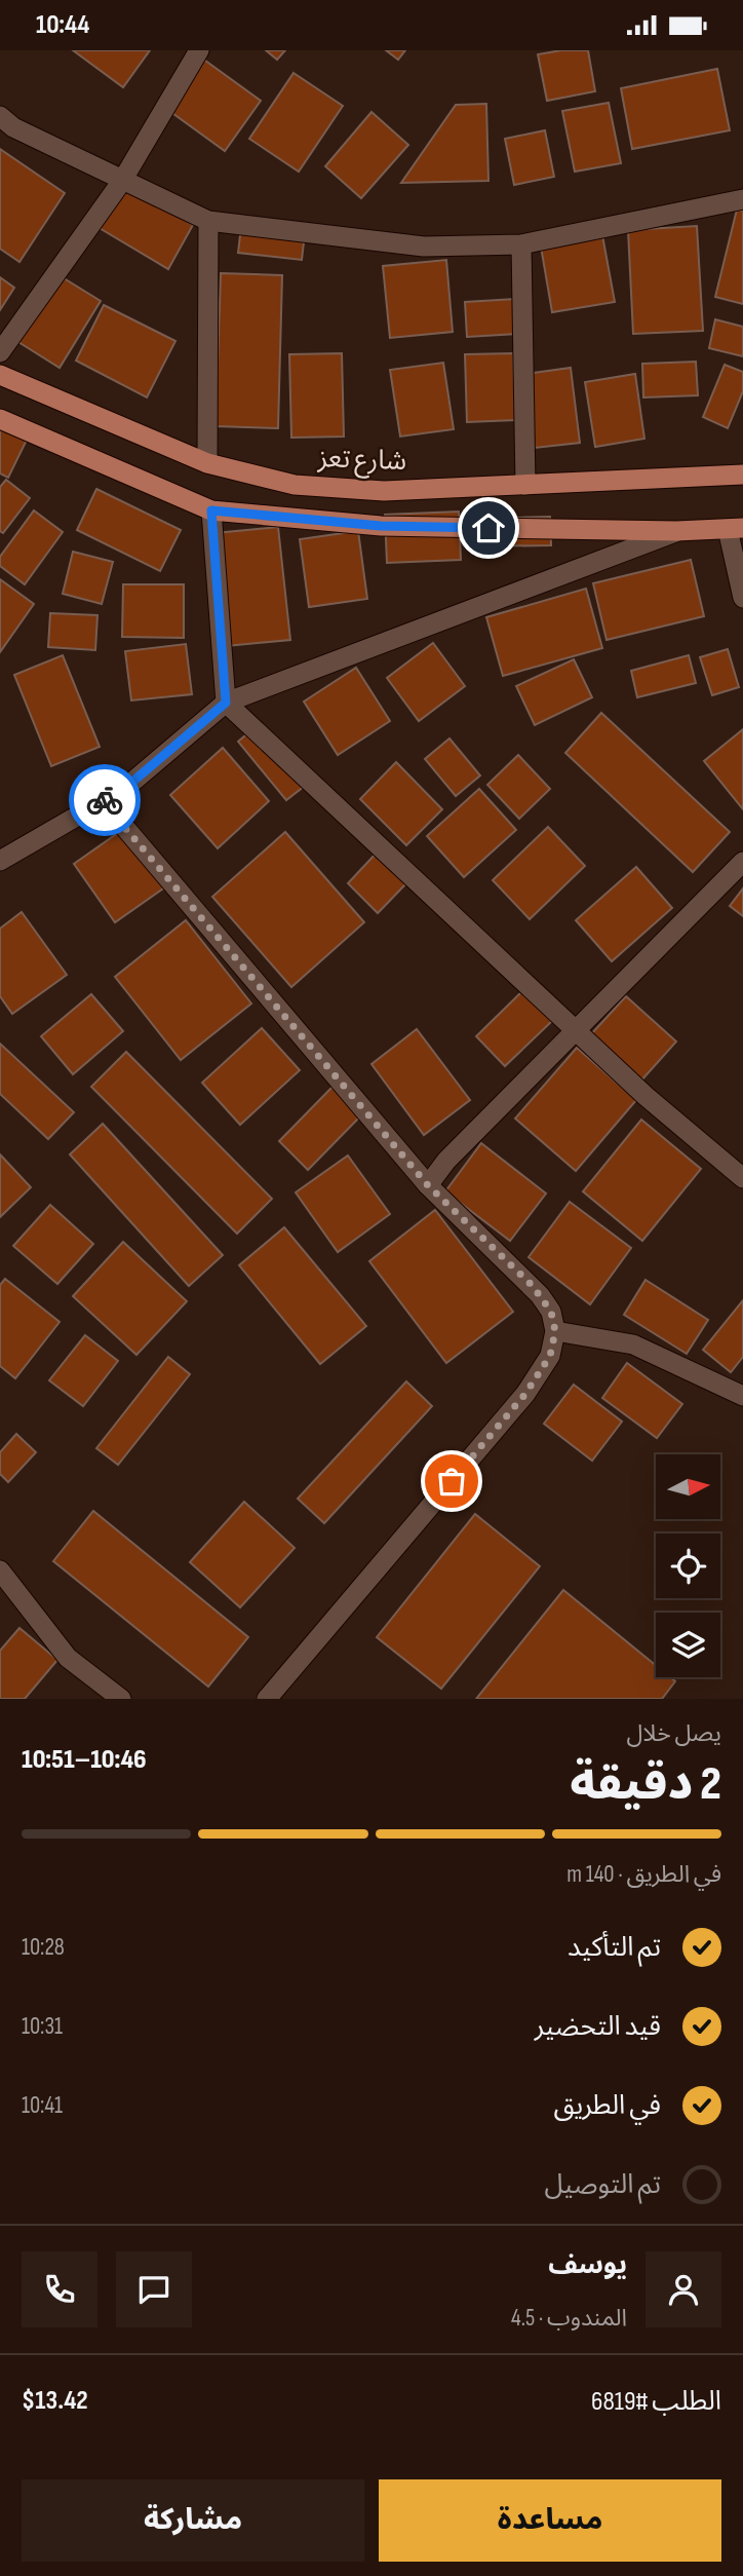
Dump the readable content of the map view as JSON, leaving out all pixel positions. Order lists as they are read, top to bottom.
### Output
{
  "streets": {
    "main road": ["شارع تعز"]
  },
  "north": "right",
  "page": {
    "status": "10:44",
    "heading": ["2 دقيقة", "يصل خلال", "10:46–10:51"],
    "panel": [
      "يوسف",
      "المندوب · 4.5",
      "الطلب #6819",
      "$13.42"
    ],
    "bar": "في الطريق · 140 m",
    "list": [
      ["تم التأكيد", "10:28"],
      ["قيد التحضير", "10:31"],
      ["في الطريق", "10:41"],
      "تم التوصيل"
    ],
    "buttons": ["مساعدة", "مشاركة"]
  }
}
